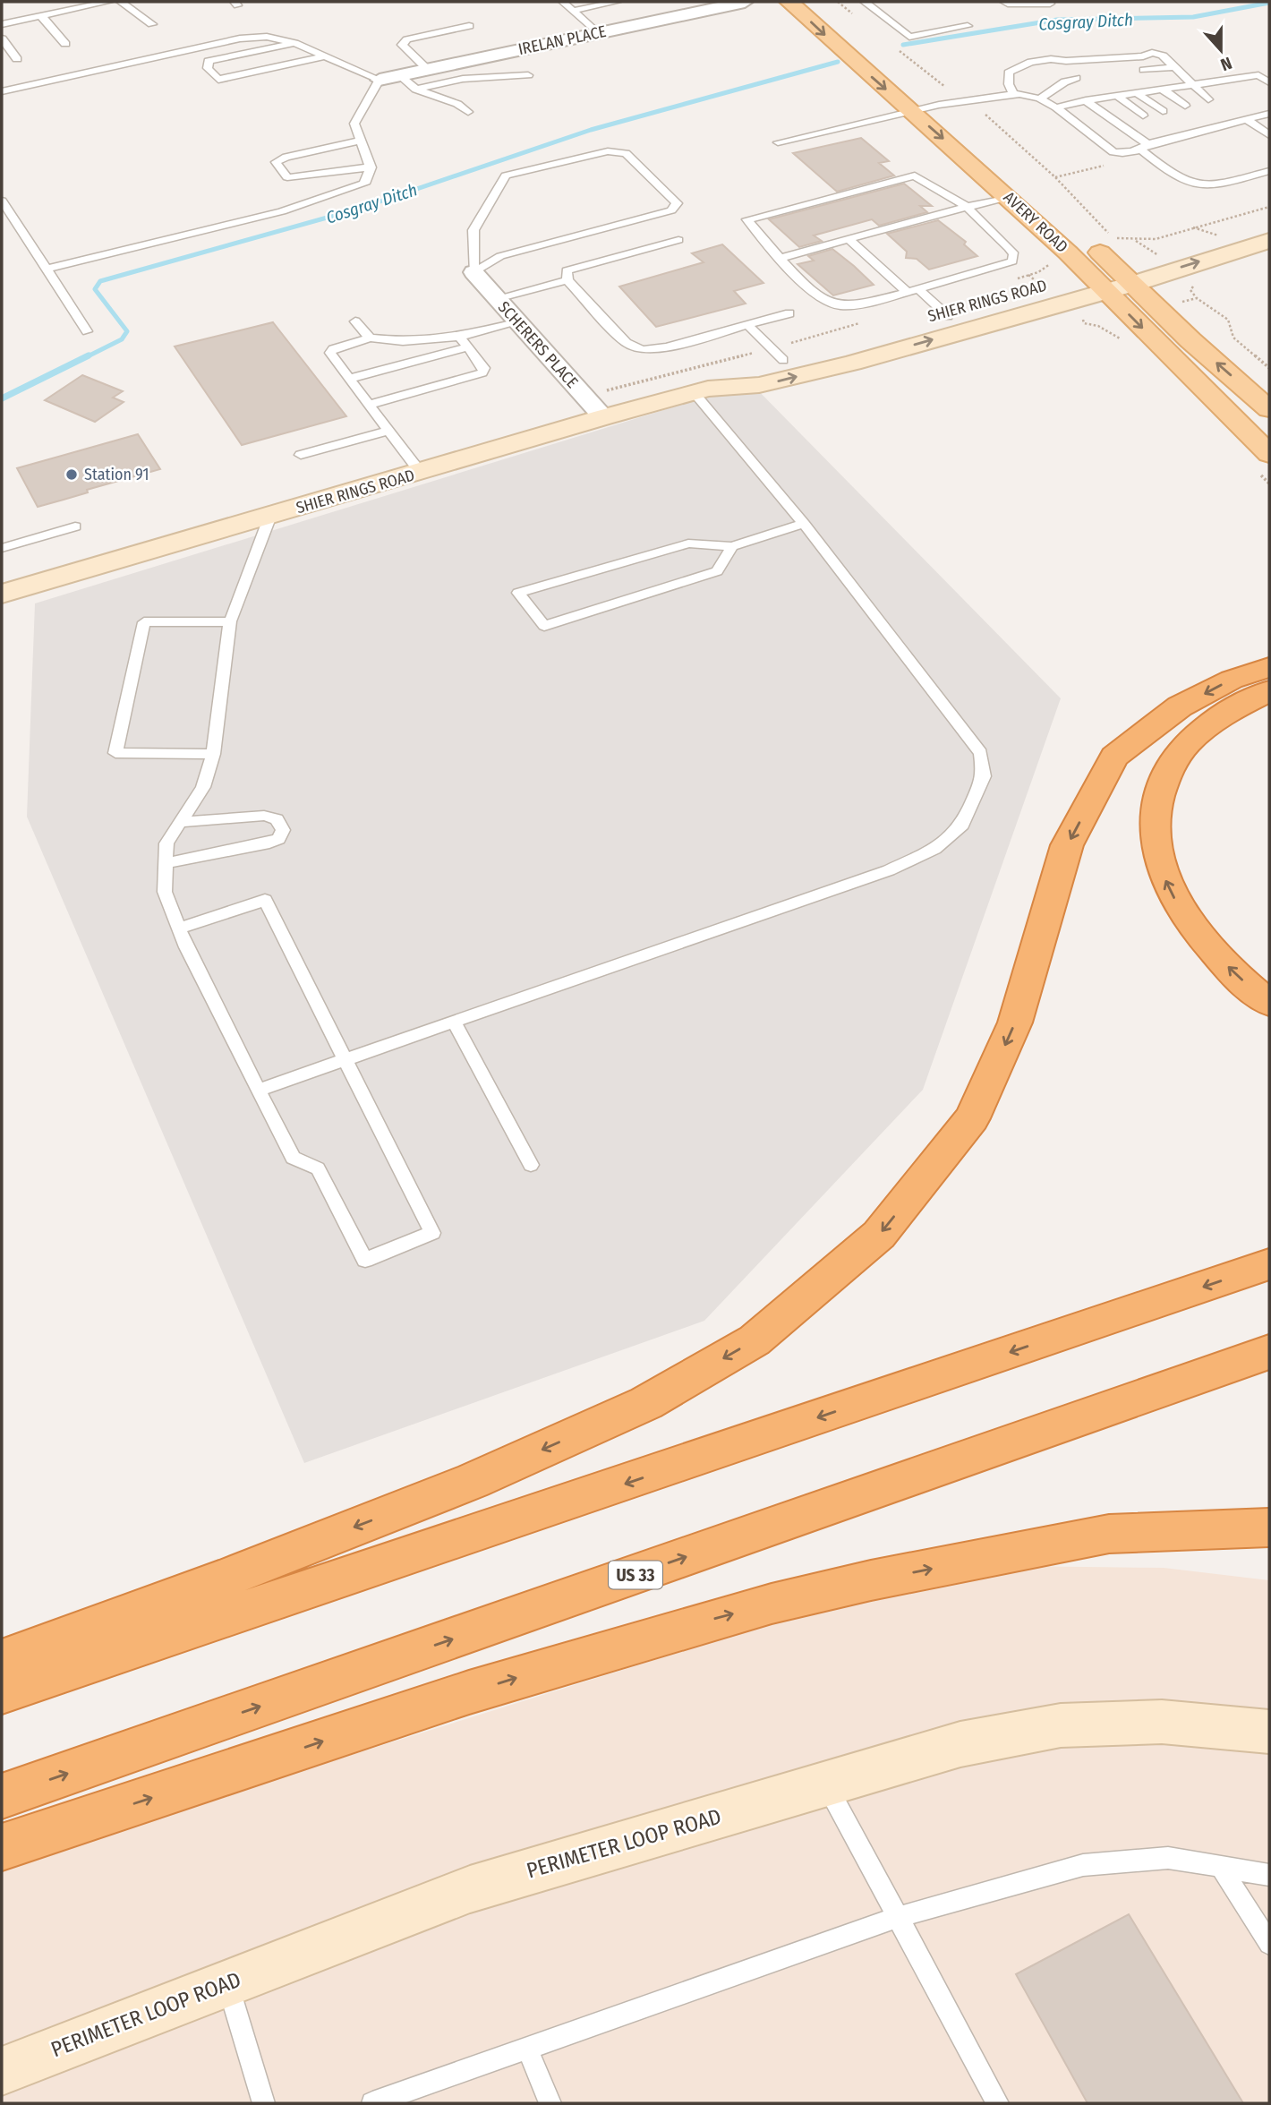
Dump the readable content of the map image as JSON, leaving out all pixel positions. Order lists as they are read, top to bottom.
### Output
{
  "streets": {
    "highway": ["US 33"],
    "main road": ["AVERY ROAD", "SHIER RINGS ROAD", "PERIMETER LOOP ROAD"],
    "street": ["IRELAN PLACE", "SCHERERS PLACE"]
  },
  "crossings": [
    ["AVERY ROAD", "SHIER RINGS ROAD"],
    ["SHIER RINGS ROAD", "SCHERERS PLACE"]
  ],
  "water": ["Cosgray Ditch"],
  "places": ["Station 91"],
  "north": "bottom"
}
